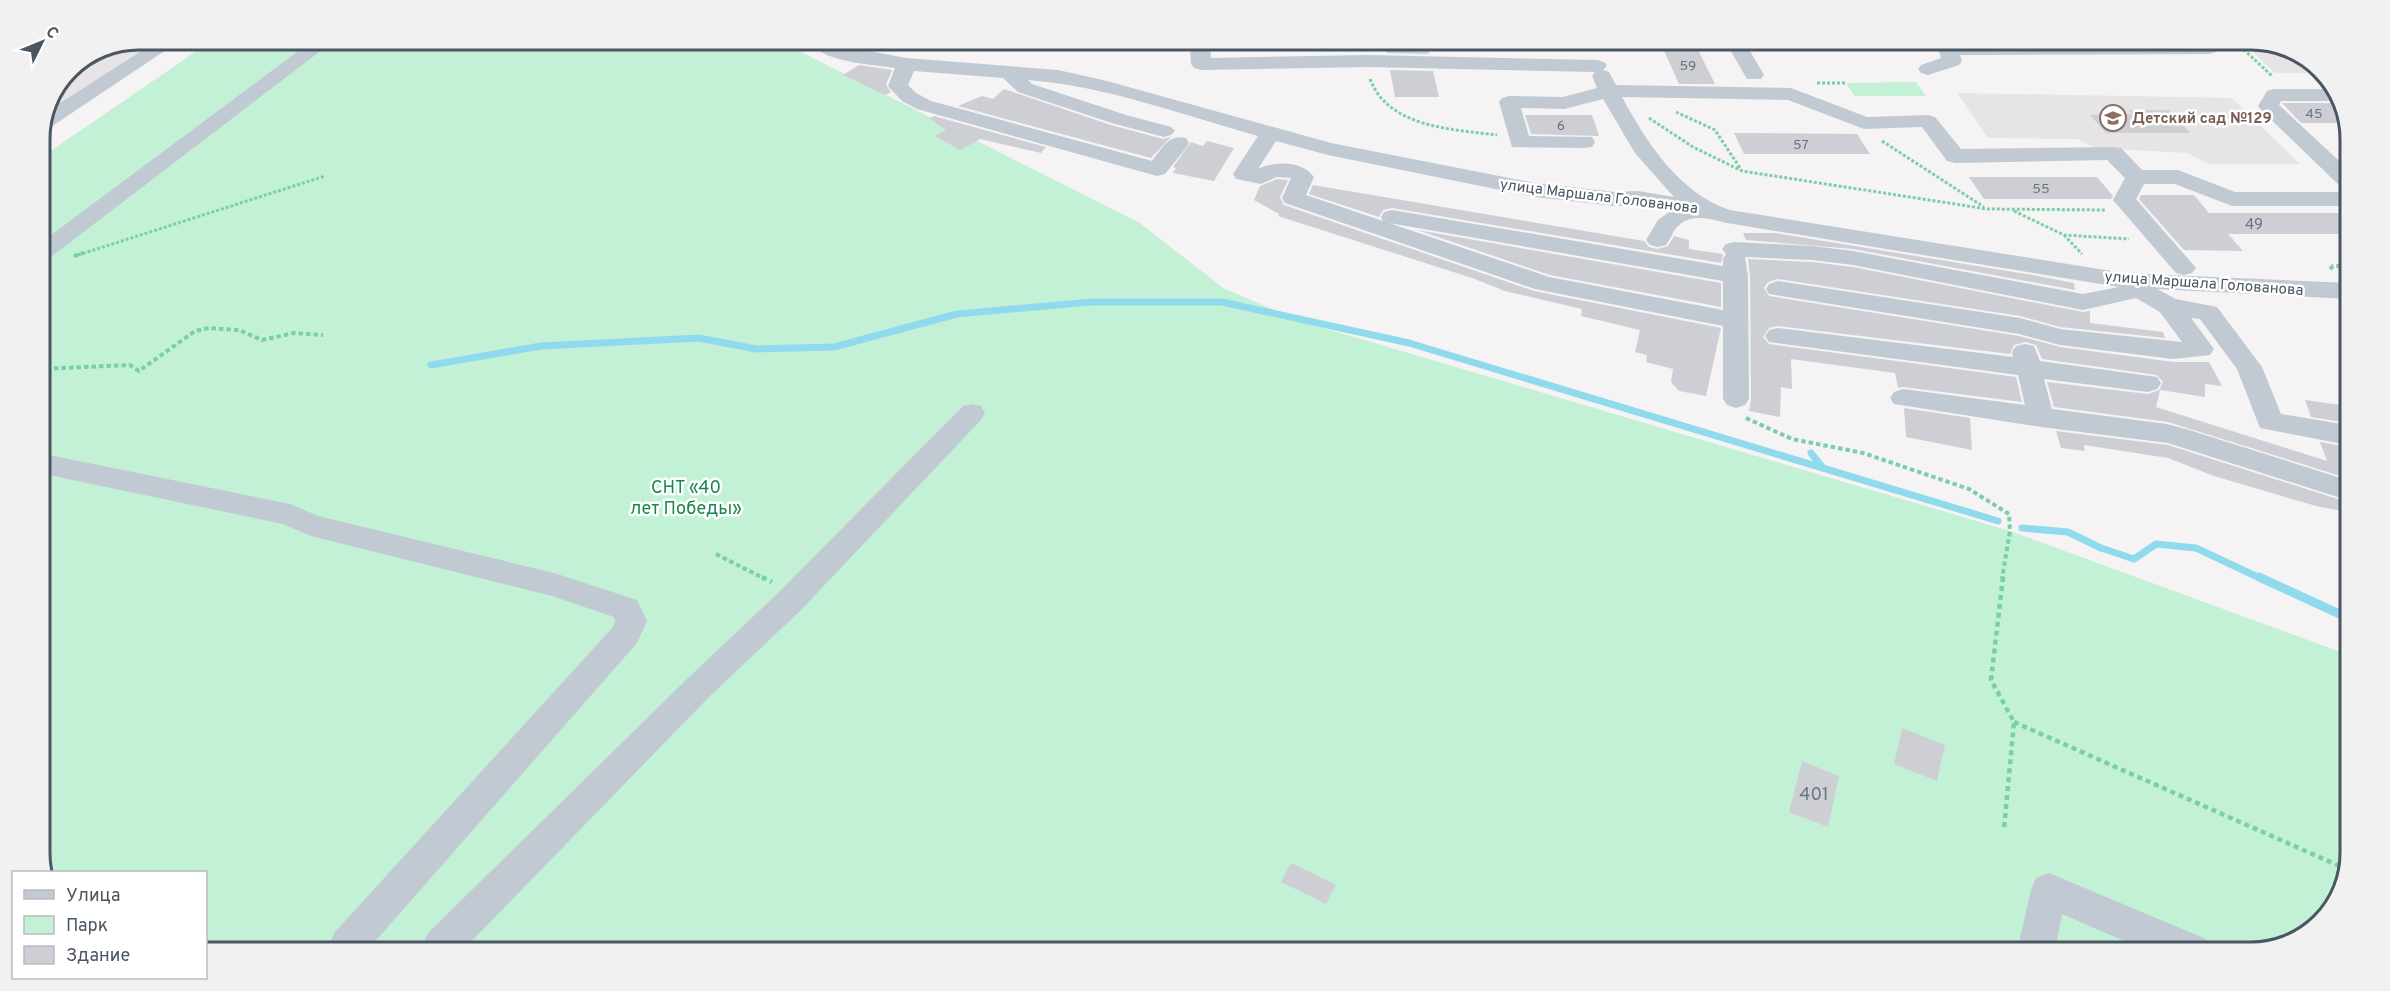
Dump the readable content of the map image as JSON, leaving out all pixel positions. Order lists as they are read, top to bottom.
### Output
{
  "streets": {
    "street": ["улица Маршала Голованова"]
  },
  "parks": ["СНТ «40 лет Победы»"],
  "places": {
    "school or university": ["Детский сад №129"]
  },
  "house_numbers": [
    "59",
    "45",
    "6",
    "57",
    "55",
    "49",
    "401"
  ],
  "legend": ["Улица", "Парк", "Здание"],
  "north": "top right"
}
